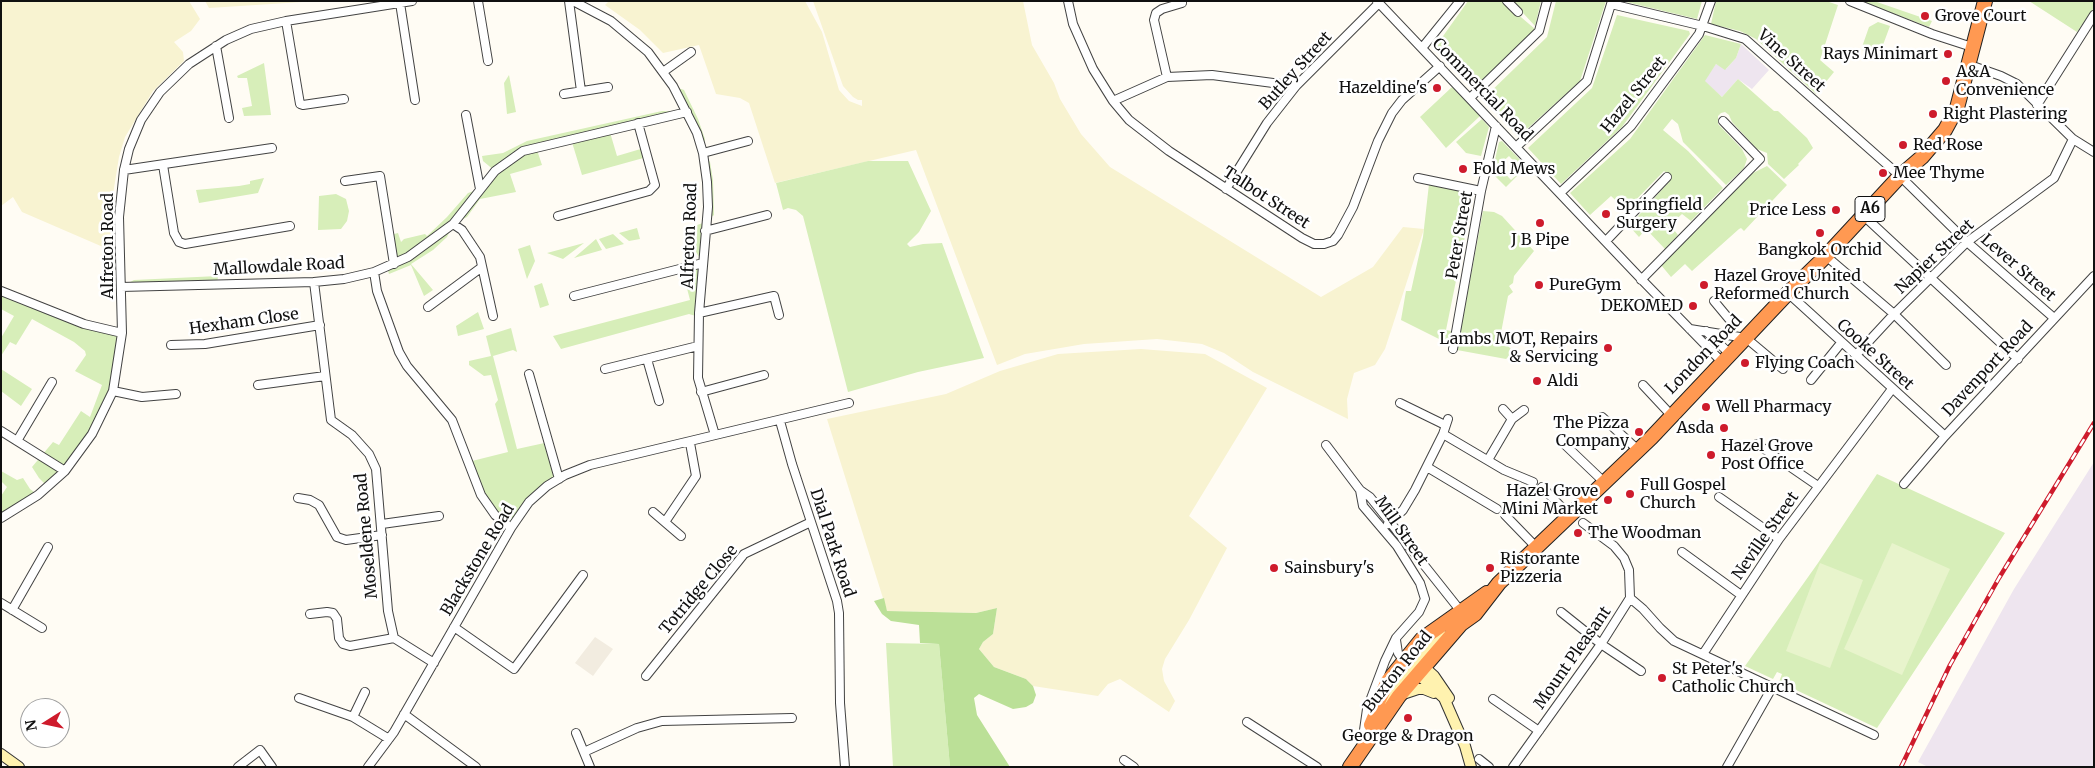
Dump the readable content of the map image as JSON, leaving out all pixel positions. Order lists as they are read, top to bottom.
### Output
{
  "streets": {
    "highway": ["A6", "London Road", "Buxton Road"],
    "street": [
      "Vine Street",
      "Butley Street",
      "Commercial Road",
      "Hazel Street",
      "Talbot Street",
      "Peter Street",
      "Alfreton Road",
      "Napier Street",
      "Mallowdale Road",
      "Lever Street",
      "Hexham Close",
      "Cooke Street",
      "Davenport Road",
      "Mill Street",
      "Moseldene Road",
      "Neville Street",
      "Dial Park Road",
      "Blackstone Road",
      "Totridge Close",
      "Mount Pleasant"
    ]
  },
  "crossings": [
    ["Vine Street", "Hazel Street"],
    ["Vine Street", "Lever Street"],
    ["Vine Street", "London Road"],
    ["Butley Street", "Commercial Road"],
    ["Butley Street", "Talbot Street"],
    ["Commercial Road", "Hazel Street"],
    ["Commercial Road", "Talbot Street"],
    ["Commercial Road", "Peter Street"],
    ["Commercial Road", "London Road"],
    ["Alfreton Road", "Mallowdale Road"],
    ["Alfreton Road", "Blackstone Road"],
    ["Napier Street", "Lever Street"],
    ["Napier Street", "Cooke Street"],
    ["Mallowdale Road", "Moseldene Road"],
    ["Lever Street", "London Road"],
    ["Lever Street", "Davenport Road"],
    ["Hexham Close", "Moseldene Road"],
    ["London Road", "Cooke Street"],
    ["London Road", "Mill Street"],
    ["London Road", "Buxton Road"],
    ["Cooke Street", "Davenport Road"],
    ["Cooke Street", "Neville Street"],
    ["Mill Street", "Buxton Road"],
    ["Dial Park Road", "Blackstone Road"],
    ["Dial Park Road", "Totridge Close"]
  ],
  "places": [
    "Grove Court",
    "Rays Minimart",
    "A&A Convenience",
    "Hazeldine's",
    "Right Plastering",
    "Red Rose",
    "Fold Mews",
    "Mee Thyme",
    "Price Less",
    "Springfield Surgery",
    "J B Pipe",
    "Bangkok Orchid",
    "PureGym",
    "Hazel Grove United Reformed Church",
    "DEKOMED",
    "Lambs MOT, Repairs & Servicing",
    "Flying Coach",
    "Aldi",
    "Well Pharmacy",
    "Asda",
    "The Pizza Company",
    "Hazel Grove Post Office",
    "Full Gospel Church",
    "Hazel Grove Mini Market",
    "The Woodman",
    "Sainsbury's",
    "Ristorante Pizzeria",
    "St Peter's Catholic Church",
    "George & Dragon"
  ],
  "north": "left"
}
